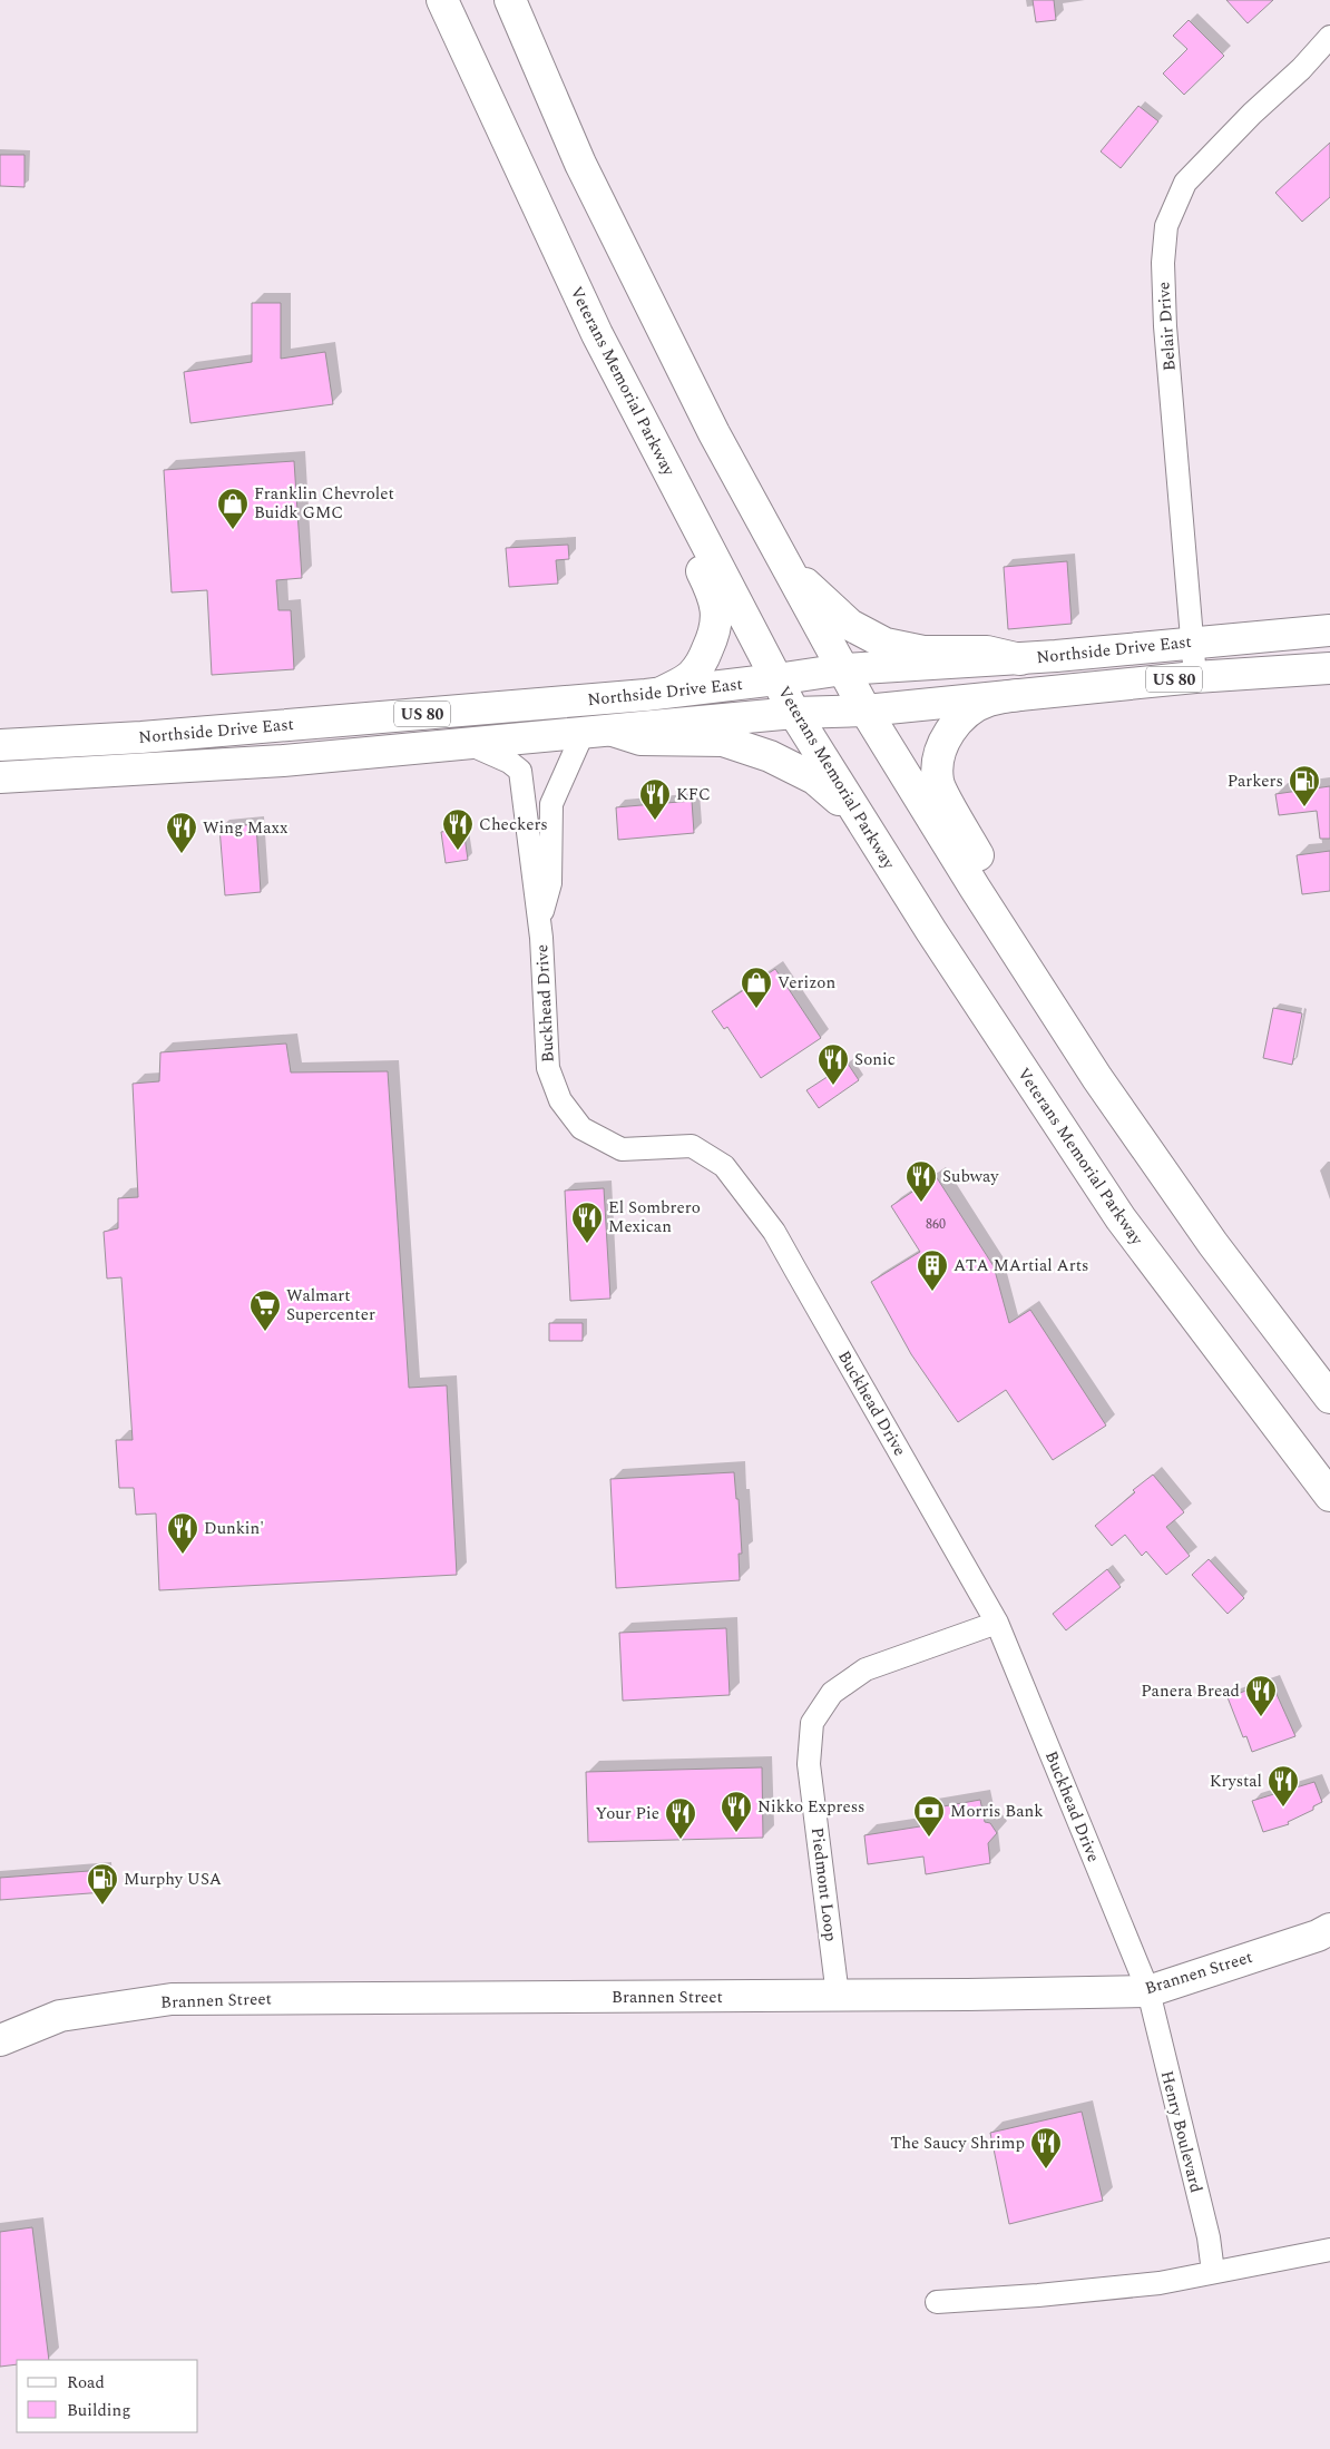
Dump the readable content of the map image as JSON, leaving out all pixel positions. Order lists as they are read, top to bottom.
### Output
{
  "streets": {
    "main road": [
      "Veterans Memorial Parkway",
      "Northside Drive East",
      "US 80",
      "Brannen Street"
    ],
    "street": [
      "Belair Drive",
      "Buckhead Drive",
      "Piedmont Loop",
      "Henry Boulevard"
    ]
  },
  "crossings": [
    ["Belair Drive", "Northside Drive East"],
    ["Veterans Memorial Parkway", "Northside Drive East"],
    ["Northside Drive East", "Buckhead Drive"],
    ["Buckhead Drive", "Piedmont Loop"],
    ["Buckhead Drive", "Brannen Street"],
    ["Buckhead Drive", "Henry Boulevard"],
    ["Piedmont Loop", "Brannen Street"],
    ["Brannen Street", "Henry Boulevard"]
  ],
  "places": {
    "shop": ["Franklin Chevrolet Buidk GMC", "Verizon"],
    "fuel station": ["Parkers", "Murphy USA"],
    "restaurant": [
      "KFC",
      "Checkers",
      "Wing Maxx",
      "Sonic",
      "Subway",
      "El Sombrero Mexican",
      "Dunkin'",
      "Panera Bread",
      "Krystal",
      "Nikko Express",
      "Your Pie",
      "The Saucy Shrimp"
    ],
    "building": ["ATA MArtial Arts"],
    "supermarket": ["Walmart Supercenter"],
    "bank": ["Morris Bank"]
  },
  "house_numbers": ["860"],
  "legend": ["Road", "Building"]
}
